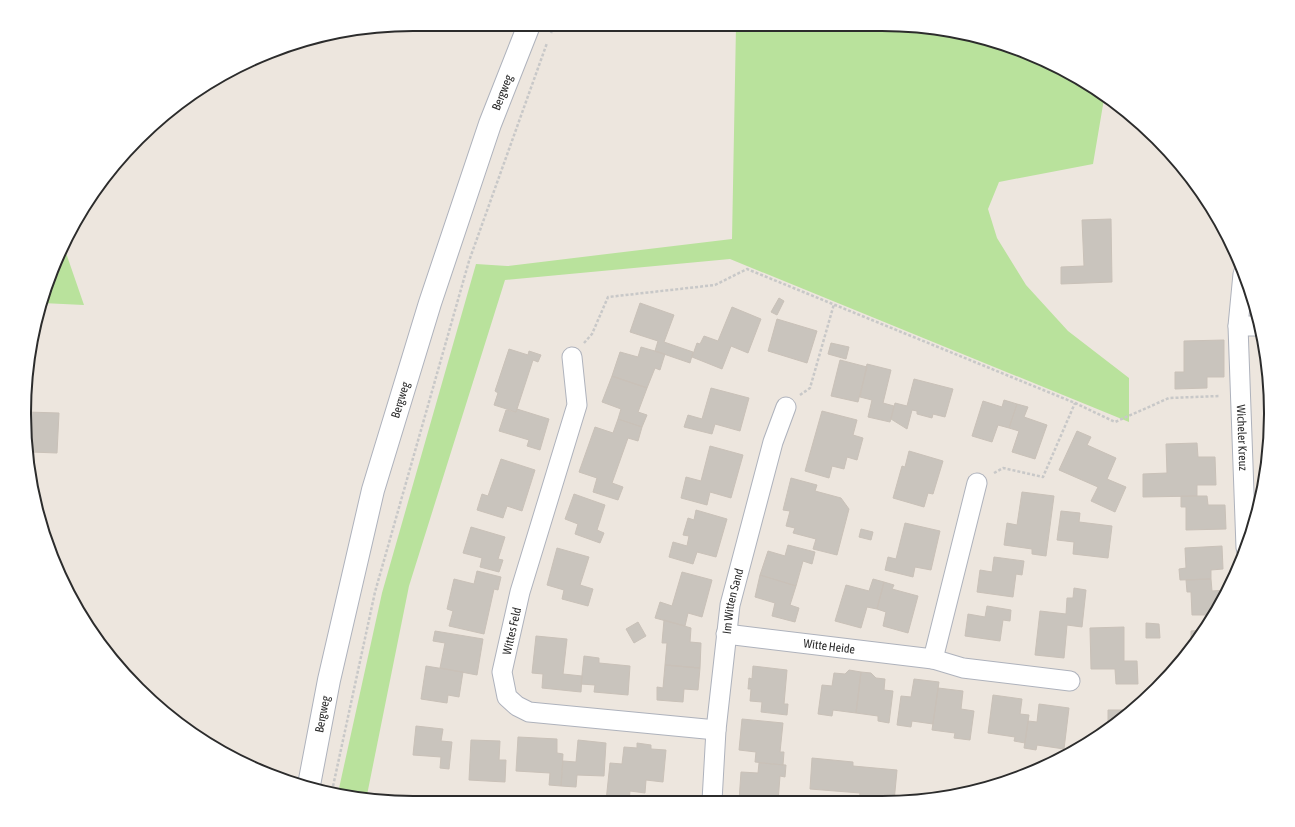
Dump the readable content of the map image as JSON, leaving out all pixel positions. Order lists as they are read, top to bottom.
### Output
{
  "streets": {
    "main road": ["Bergweg"],
    "street": [
      "Wicheler Kreuz",
      "Im Witten Sand",
      "Wittes Feld",
      "Witte Heide"
    ]
  },
  "crossings": [
    ["Im Witten Sand", "Wittes Feld"],
    ["Im Witten Sand", "Witte Heide"]
  ]
}
